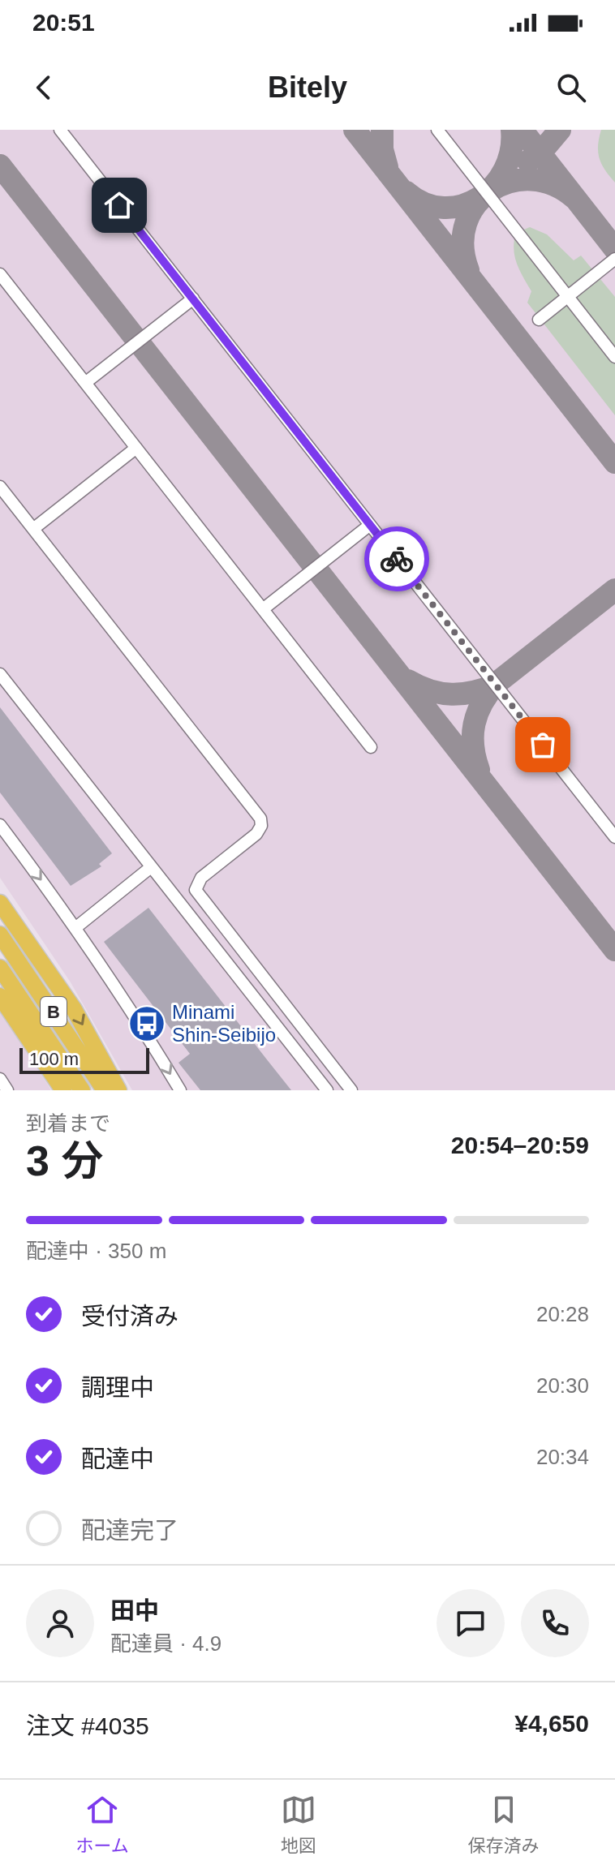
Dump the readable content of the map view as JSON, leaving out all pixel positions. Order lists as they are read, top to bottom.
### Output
{
  "streets": {
    "highway": ["B"]
  },
  "places": {
    "bus stop": ["Minami Shin-Seibijo"]
  },
  "scale_bar": "100 m",
  "page": {
    "status": "20:51",
    "header": "Bitely",
    "scale": "100 m",
    "heading": ["3 分", "到着まで", "20:54–20:59"],
    "panel": [
      "田中",
      "配達員 · 4.9",
      "注文 #4035",
      "¥4,650"
    ],
    "bar": "配達中 · 350 m",
    "list": [
      ["受付済み", "20:28"],
      ["調理中", "20:30"],
      ["配達中", "20:34"],
      "配達完了"
    ],
    "tabs": ["ホーム", "地図", "保存済み"]
  }
}
